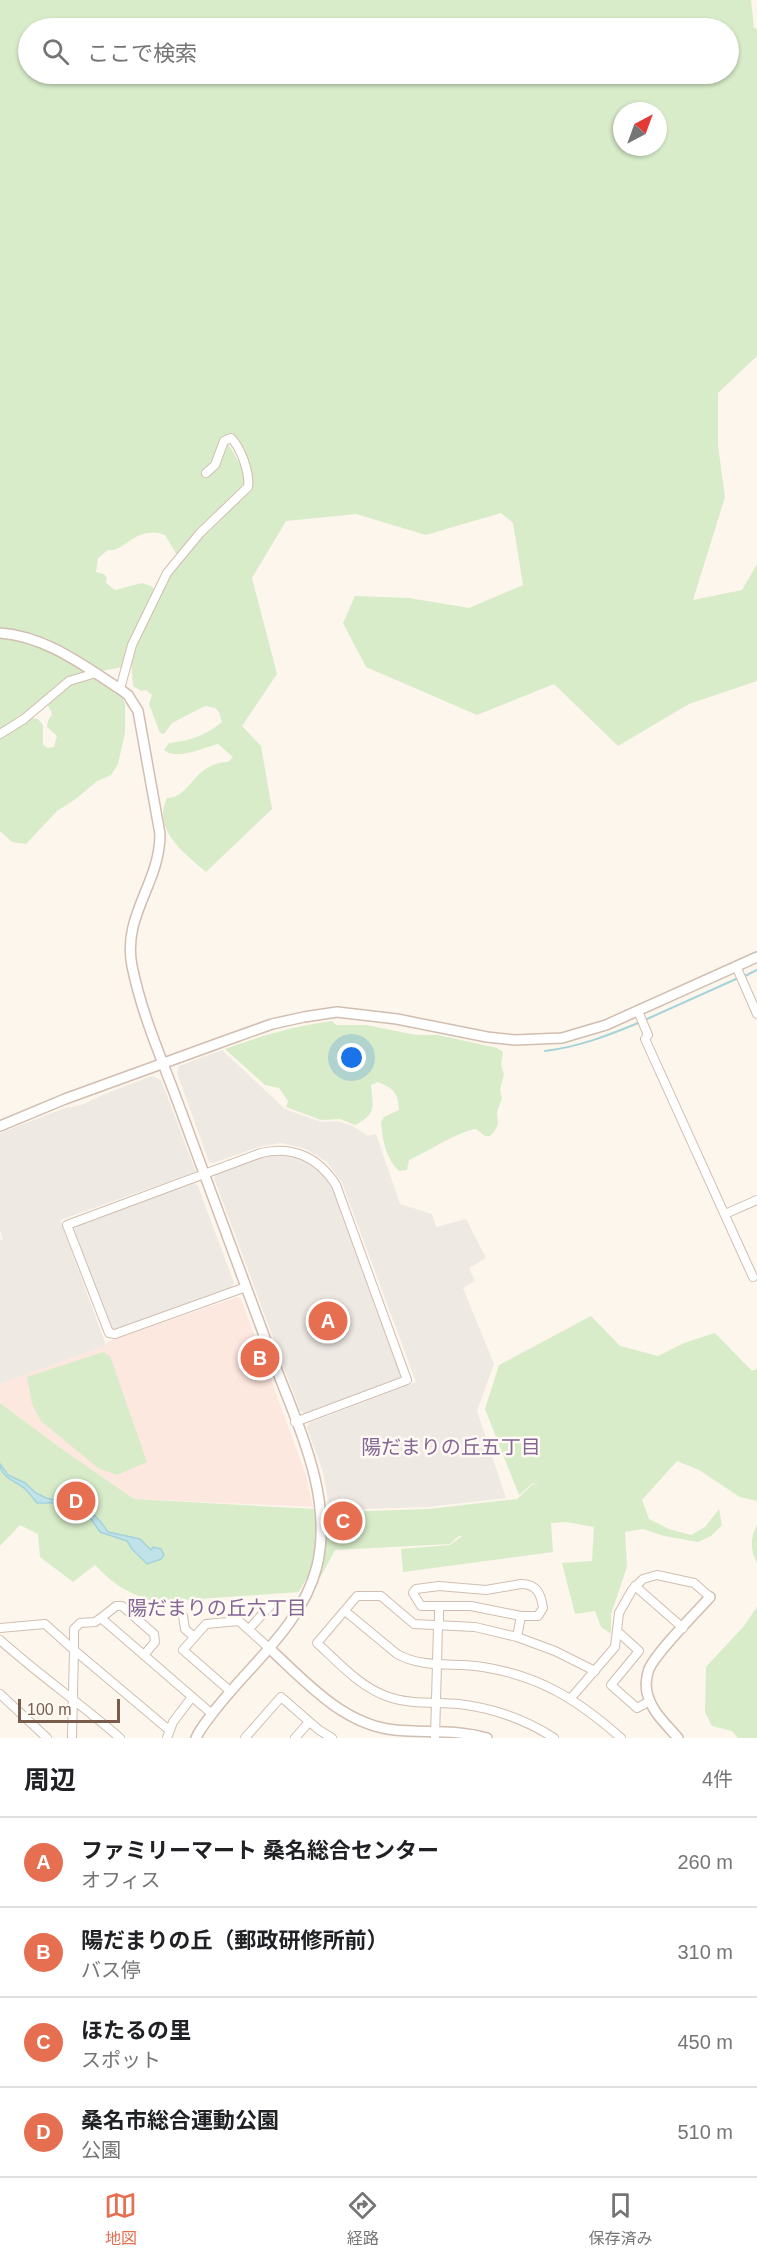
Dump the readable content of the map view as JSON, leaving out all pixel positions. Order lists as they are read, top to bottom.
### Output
{
  "districts": ["陽だまりの丘五丁目", "陽だまりの丘六丁目"],
  "scale_bar": "100 m",
  "north": "top right",
  "page": {
    "search": "ここで検索",
    "pins": [
      "A",
      "B",
      "D",
      "C"
    ],
    "scale": "100 m",
    "heading": ["周辺", "4件"],
    "list": [
      {
        "mark": "A",
        "name": "ファミリーマート 桑名総合センター",
        "note": "オフィス",
        "value": "260 m"
      },
      {
        "mark": "B",
        "name": "陽だまりの丘（郵政研修所前）",
        "note": "バス停",
        "value": "310 m"
      },
      {
        "mark": "C",
        "name": "ほたるの里",
        "note": "スポット",
        "value": "450 m"
      },
      {
        "mark": "D",
        "name": "桑名市総合運動公園",
        "note": "公園",
        "value": "510 m"
      }
    ],
    "nav": ["地図", "経路", "保存済み"]
  }
}
